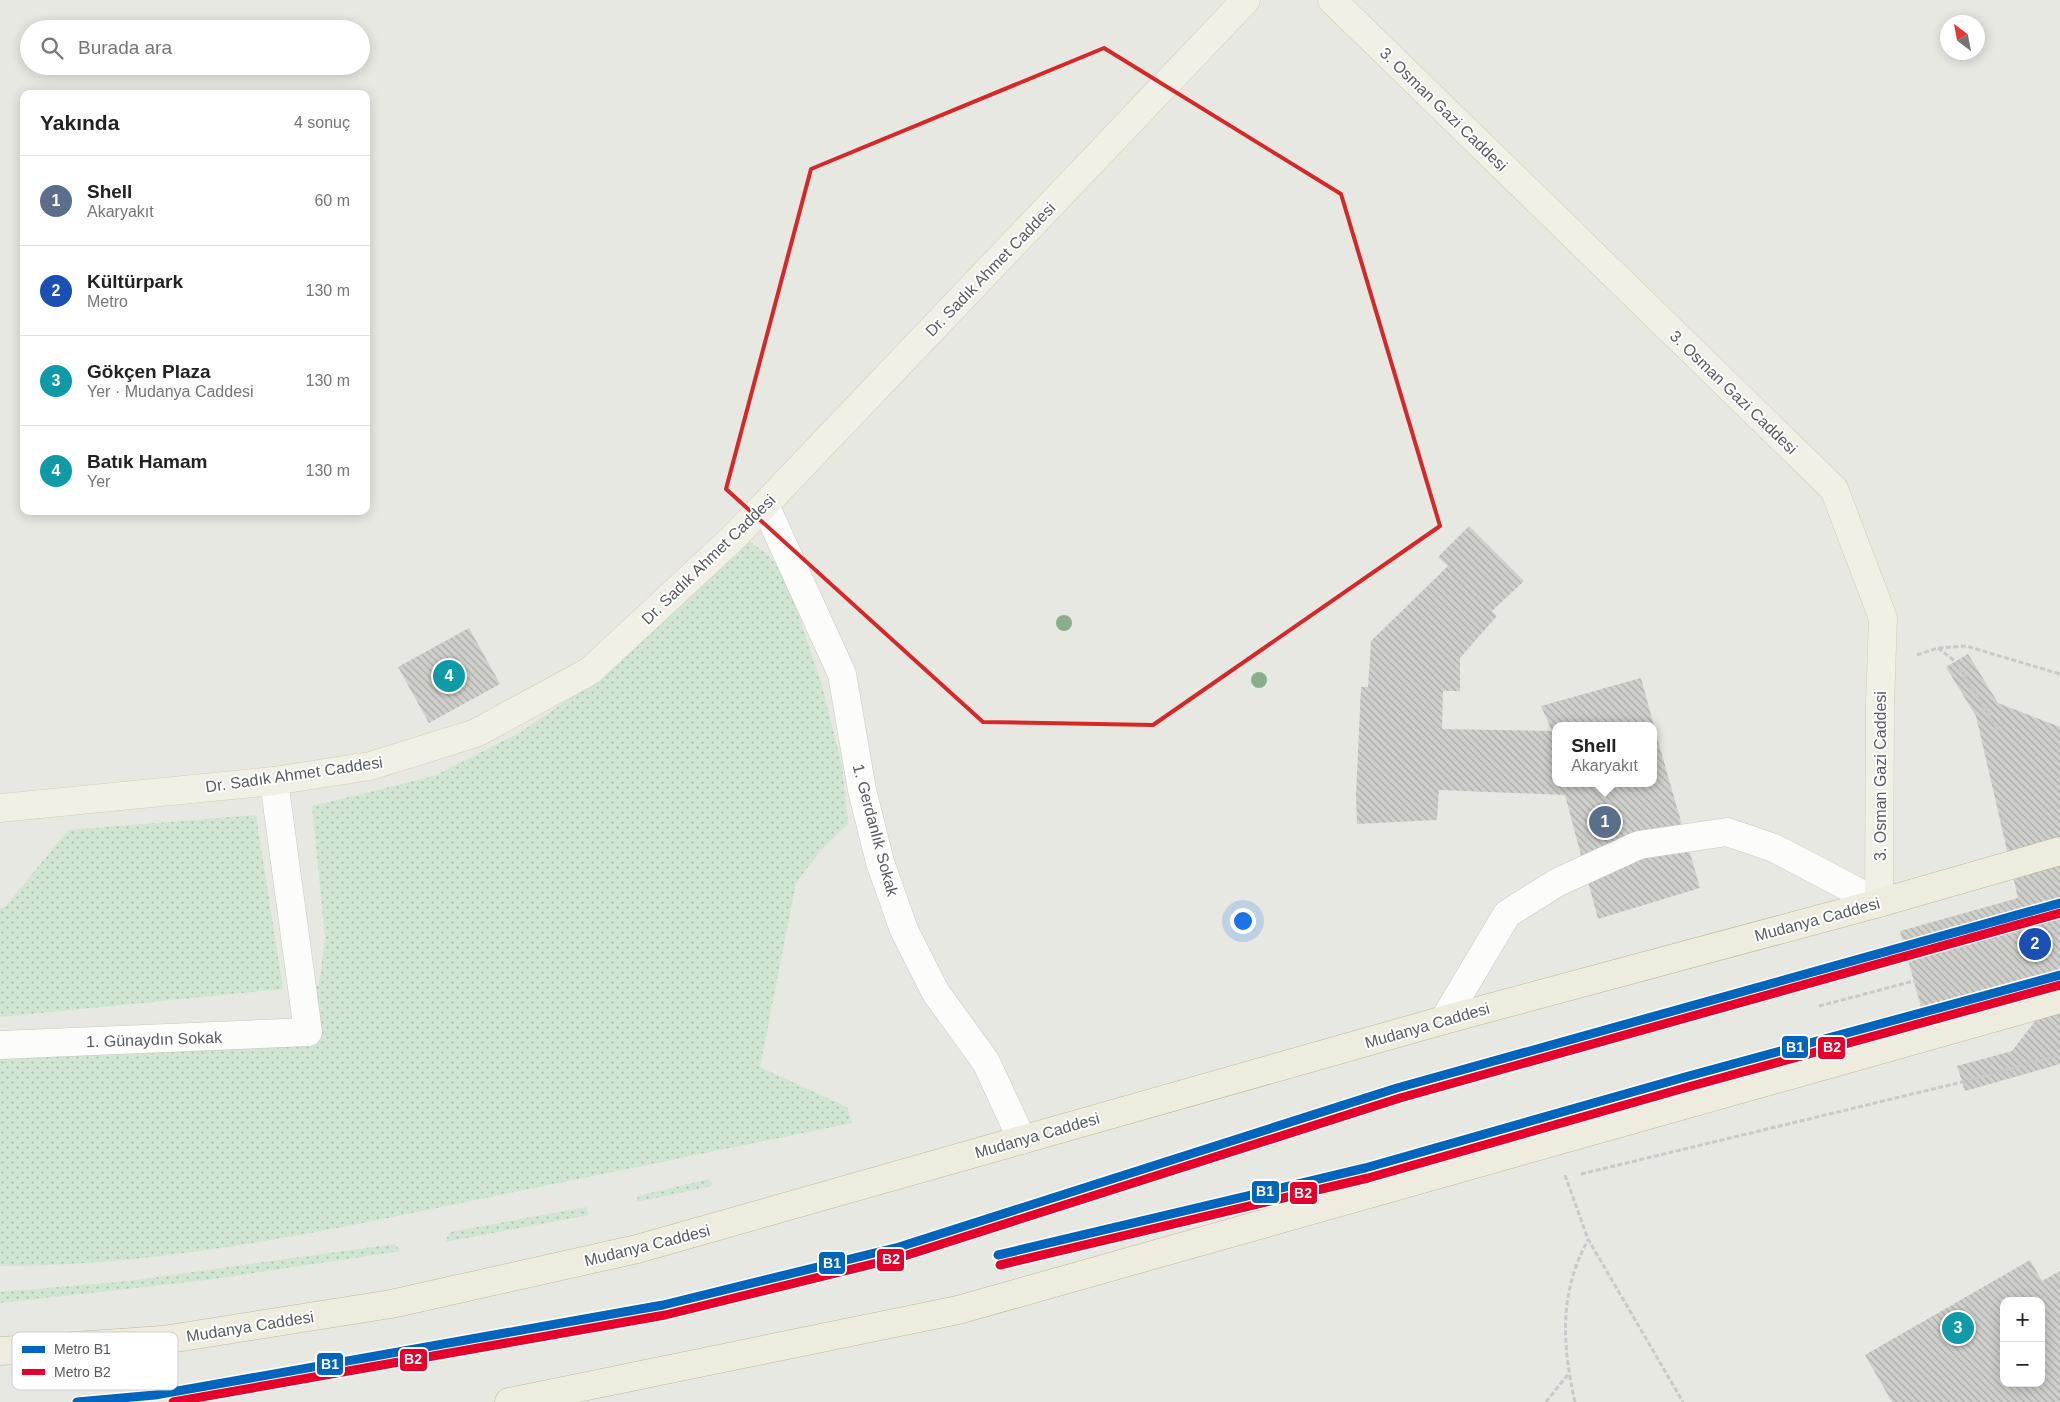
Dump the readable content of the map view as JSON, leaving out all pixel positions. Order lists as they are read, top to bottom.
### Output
{
  "streets": {
    "highway": ["Mudanya Caddesi"],
    "main road": ["3. Osman Gazi Caddesi", "Dr. Sadık Ahmet Caddesi"],
    "street": ["1. Gerdanlık Sokak", "1. Günaydın Sokak"]
  },
  "crossings": [
    ["3. Osman Gazi Caddesi", "Mudanya Caddesi"],
    ["Dr. Sadık Ahmet Caddesi", "1. Gerdanlık Sokak"],
    ["Dr. Sadık Ahmet Caddesi", "1. Günaydın Sokak"],
    ["1. Gerdanlık Sokak", "Mudanya Caddesi"]
  ],
  "lines": ["metro line B1", "metro line B2"],
  "legend": ["Metro B1", "Metro B2"],
  "north": "top left",
  "page": {
    "search": "Burada ara",
    "heading": ["Yakında", "4 sonuç"],
    "list": [
      {
        "mark": "1",
        "name": "Shell",
        "note": "Akaryakıt",
        "value": "60 m"
      },
      {
        "mark": "2",
        "name": "Kültürpark",
        "note": "Metro",
        "value": "130 m"
      },
      {
        "mark": "3",
        "name": "Gökçen Plaza",
        "note": "Yer · Mudanya Caddesi",
        "value": "130 m"
      },
      {
        "mark": "4",
        "name": "Batık Hamam",
        "note": "Yer",
        "value": "130 m"
      }
    ],
    "pins": [
      "4",
      "1",
      "2",
      "3"
    ],
    "popup": ["Shell", "Akaryakıt"],
    "map_buttons": ["+", "−"]
  }
}
